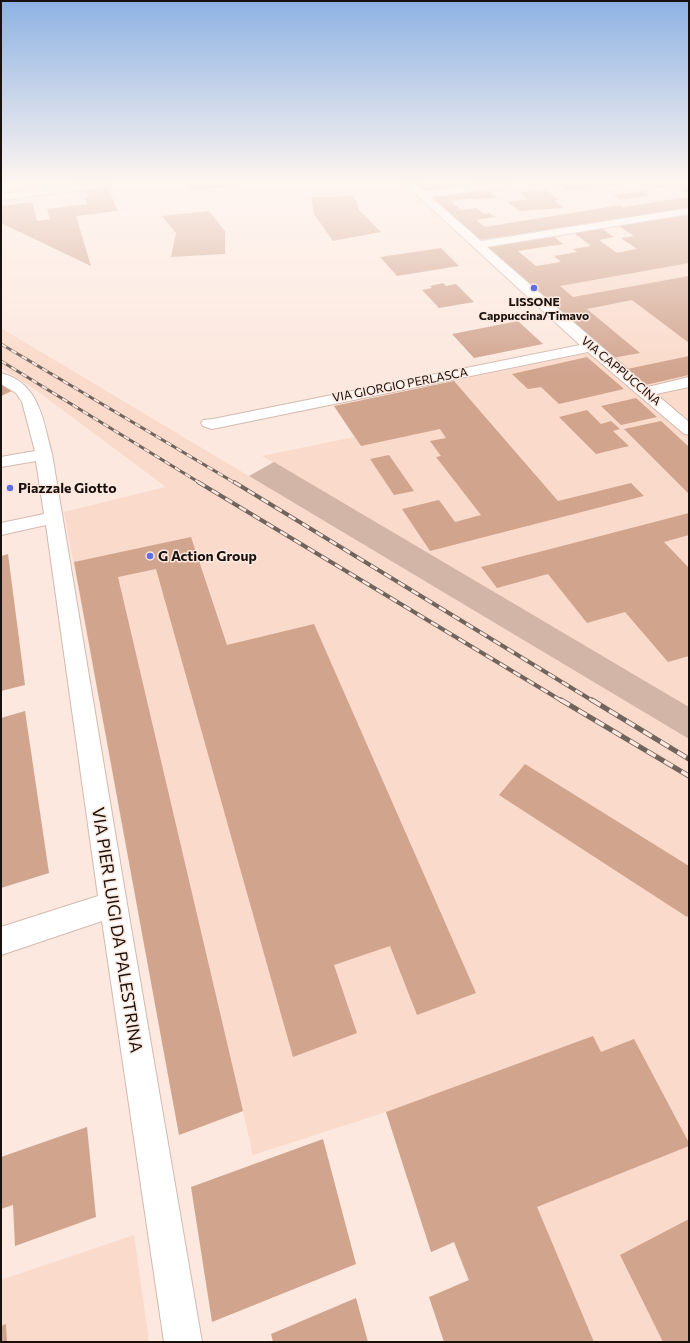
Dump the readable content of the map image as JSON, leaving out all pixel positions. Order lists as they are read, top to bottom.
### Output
{
  "streets": {
    "street": ["VIA CAPPUCCINA", "VIA GIORGIO PERLASCA", "VIA PIER LUIGI DA PALESTRINA"]
  },
  "crossings": [
    ["VIA CAPPUCCINA", "VIA GIORGIO PERLASCA"]
  ],
  "places": ["LISSONE Cappuccina/Timavo", "Piazzale Giotto", "G Action Group"]
}
